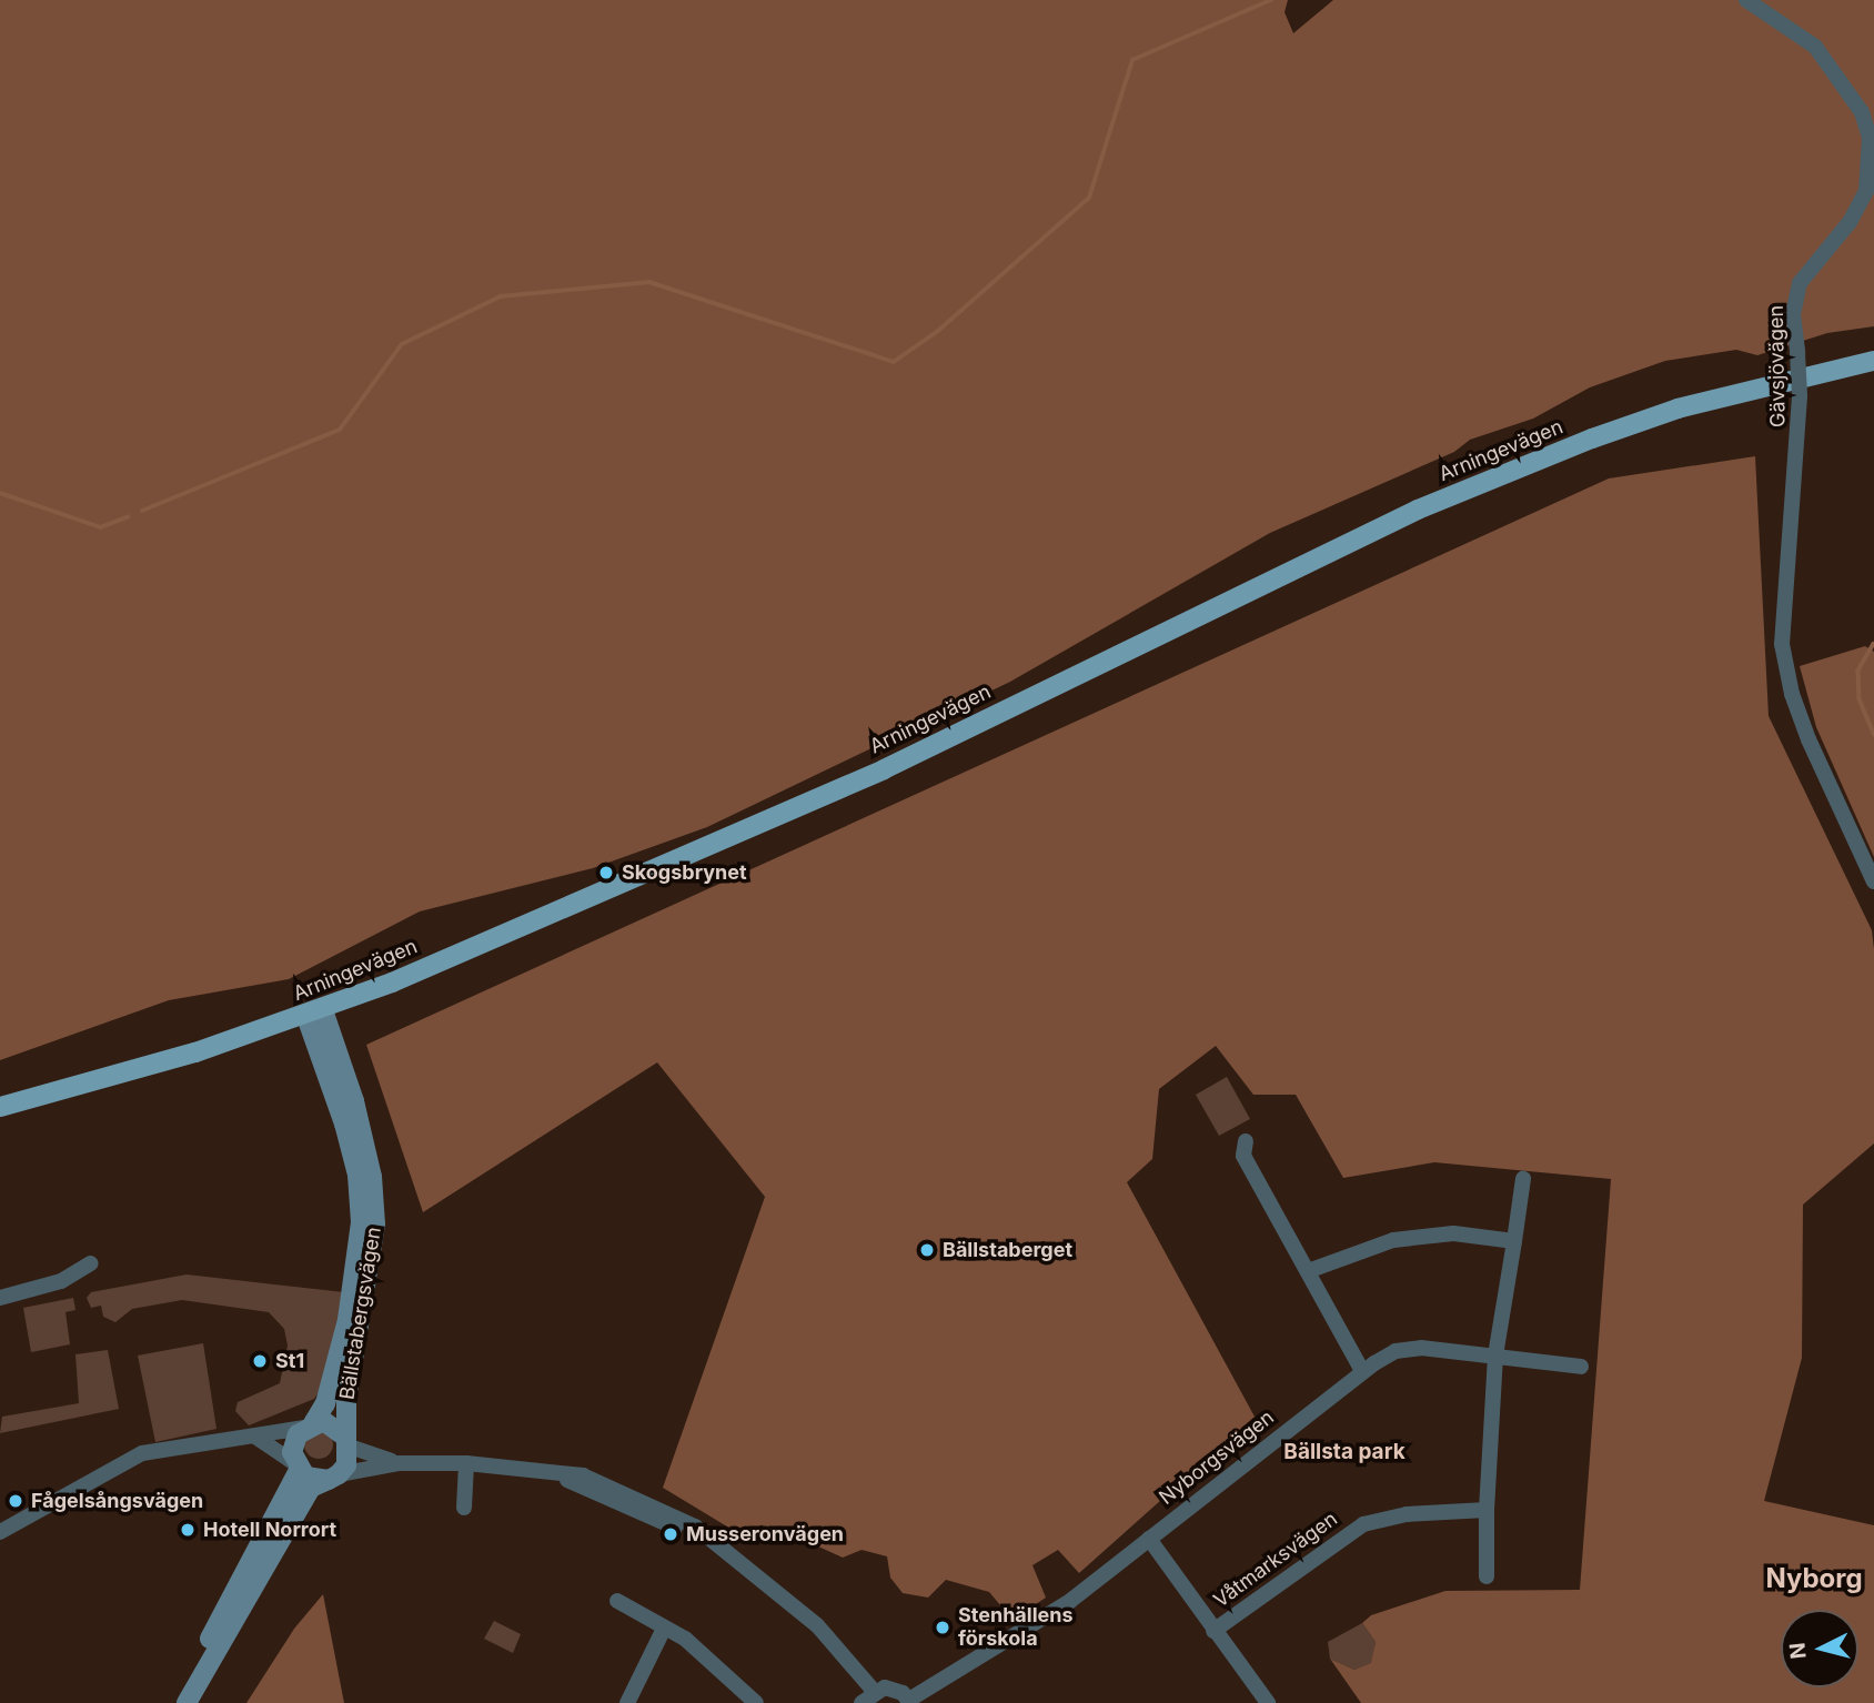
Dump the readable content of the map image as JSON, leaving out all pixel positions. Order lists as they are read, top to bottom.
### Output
{
  "streets": {
    "main road": ["Arningevägen"],
    "street": [
      "Gävsjövägen",
      "Bällstabergsvägen",
      "Nyborgsvägen",
      "Våtmarksvägen"
    ]
  },
  "crossings": [
    ["Arningevägen", "Bällstabergsvägen"],
    ["Nyborgsvägen", "Våtmarksvägen"]
  ],
  "districts": ["Bällsta park", "Nyborg"],
  "places": [
    "Skogsbrynet",
    "Bällstaberget",
    "St1",
    "Fågelsångsvägen",
    "Hotell Norrort",
    "Musseronvägen",
    "Stenhällens förskola"
  ],
  "north": "left"
}
